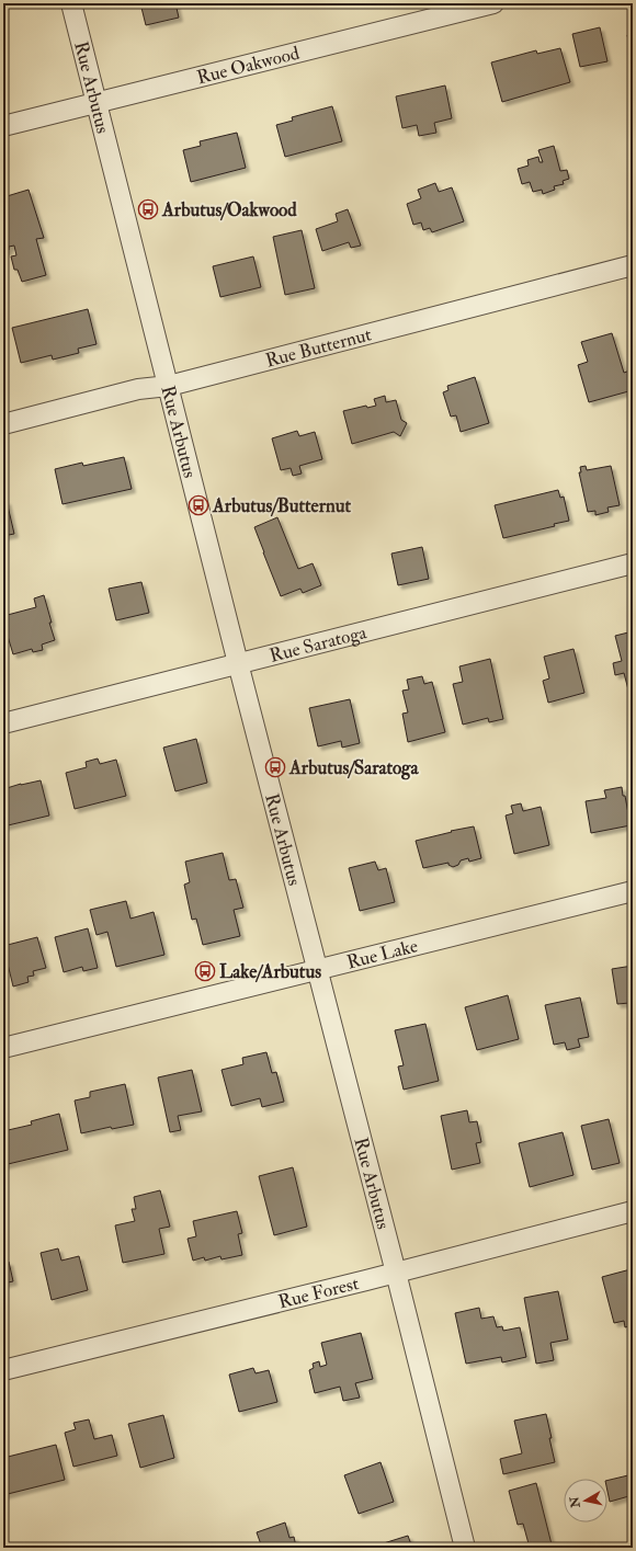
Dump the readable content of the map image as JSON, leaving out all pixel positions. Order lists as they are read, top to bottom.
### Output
{
  "streets": {
    "street": [
      "Rue Oakwood",
      "Rue Arbutus",
      "Rue Butternut",
      "Rue Saratoga",
      "Rue Lake",
      "Rue Forest"
    ]
  },
  "crossings": [
    ["Rue Oakwood", "Rue Arbutus"],
    ["Rue Arbutus", "Rue Butternut"],
    ["Rue Arbutus", "Rue Saratoga"],
    ["Rue Arbutus", "Rue Lake"],
    ["Rue Arbutus", "Rue Forest"]
  ],
  "places": {
    "bus stop": [
      "Arbutus/Oakwood",
      "Arbutus/Butternut",
      "Arbutus/Saratoga",
      "Lake/Arbutus"
    ]
  },
  "north": "left"
}
